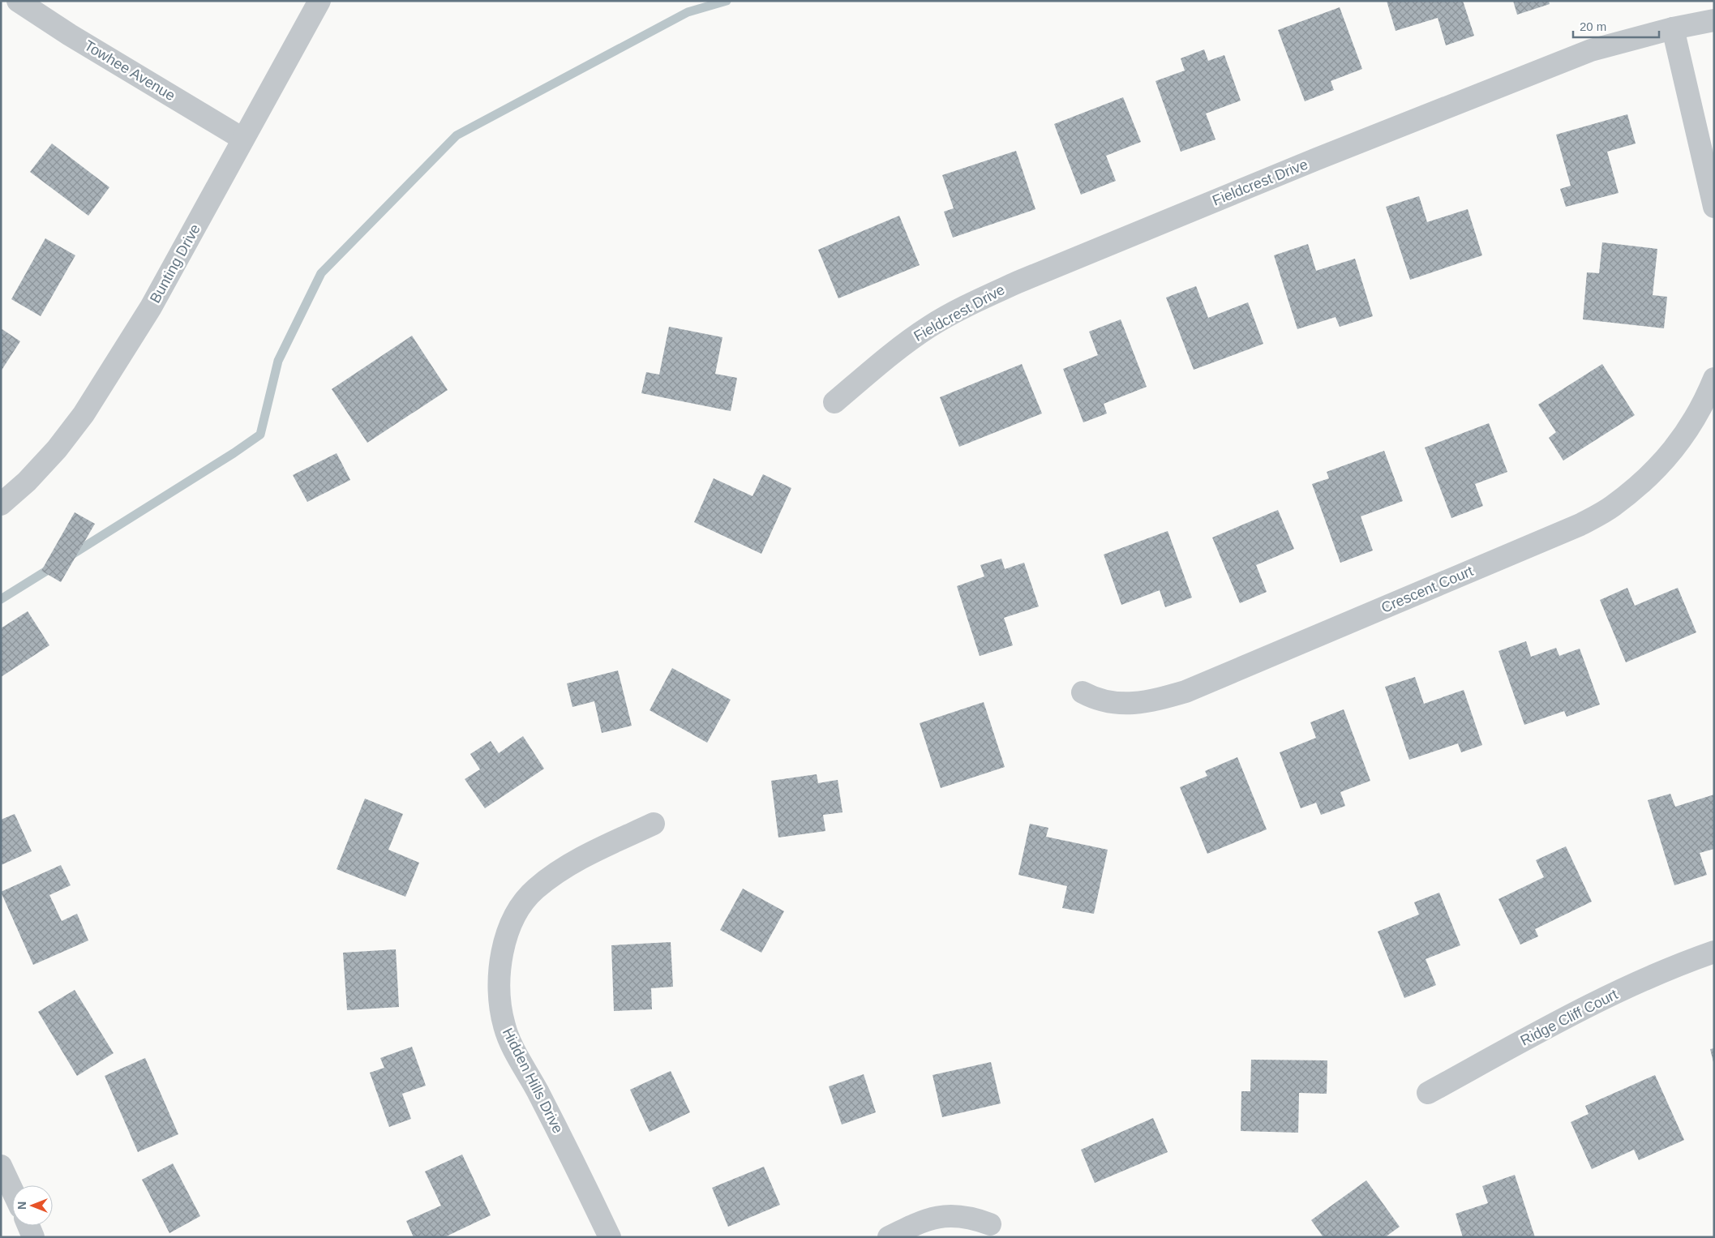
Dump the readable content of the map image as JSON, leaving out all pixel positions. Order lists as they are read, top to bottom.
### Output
{
  "streets": {
    "street": [
      "Towhee Avenue",
      "Fieldcrest Drive",
      "Bunting Drive",
      "Crescent Court",
      "Ridge Cliff Court",
      "Hidden Hills Drive"
    ]
  },
  "crossings": [
    ["Towhee Avenue", "Bunting Drive"]
  ],
  "scale_bar": "20 m",
  "north": "left"
}
